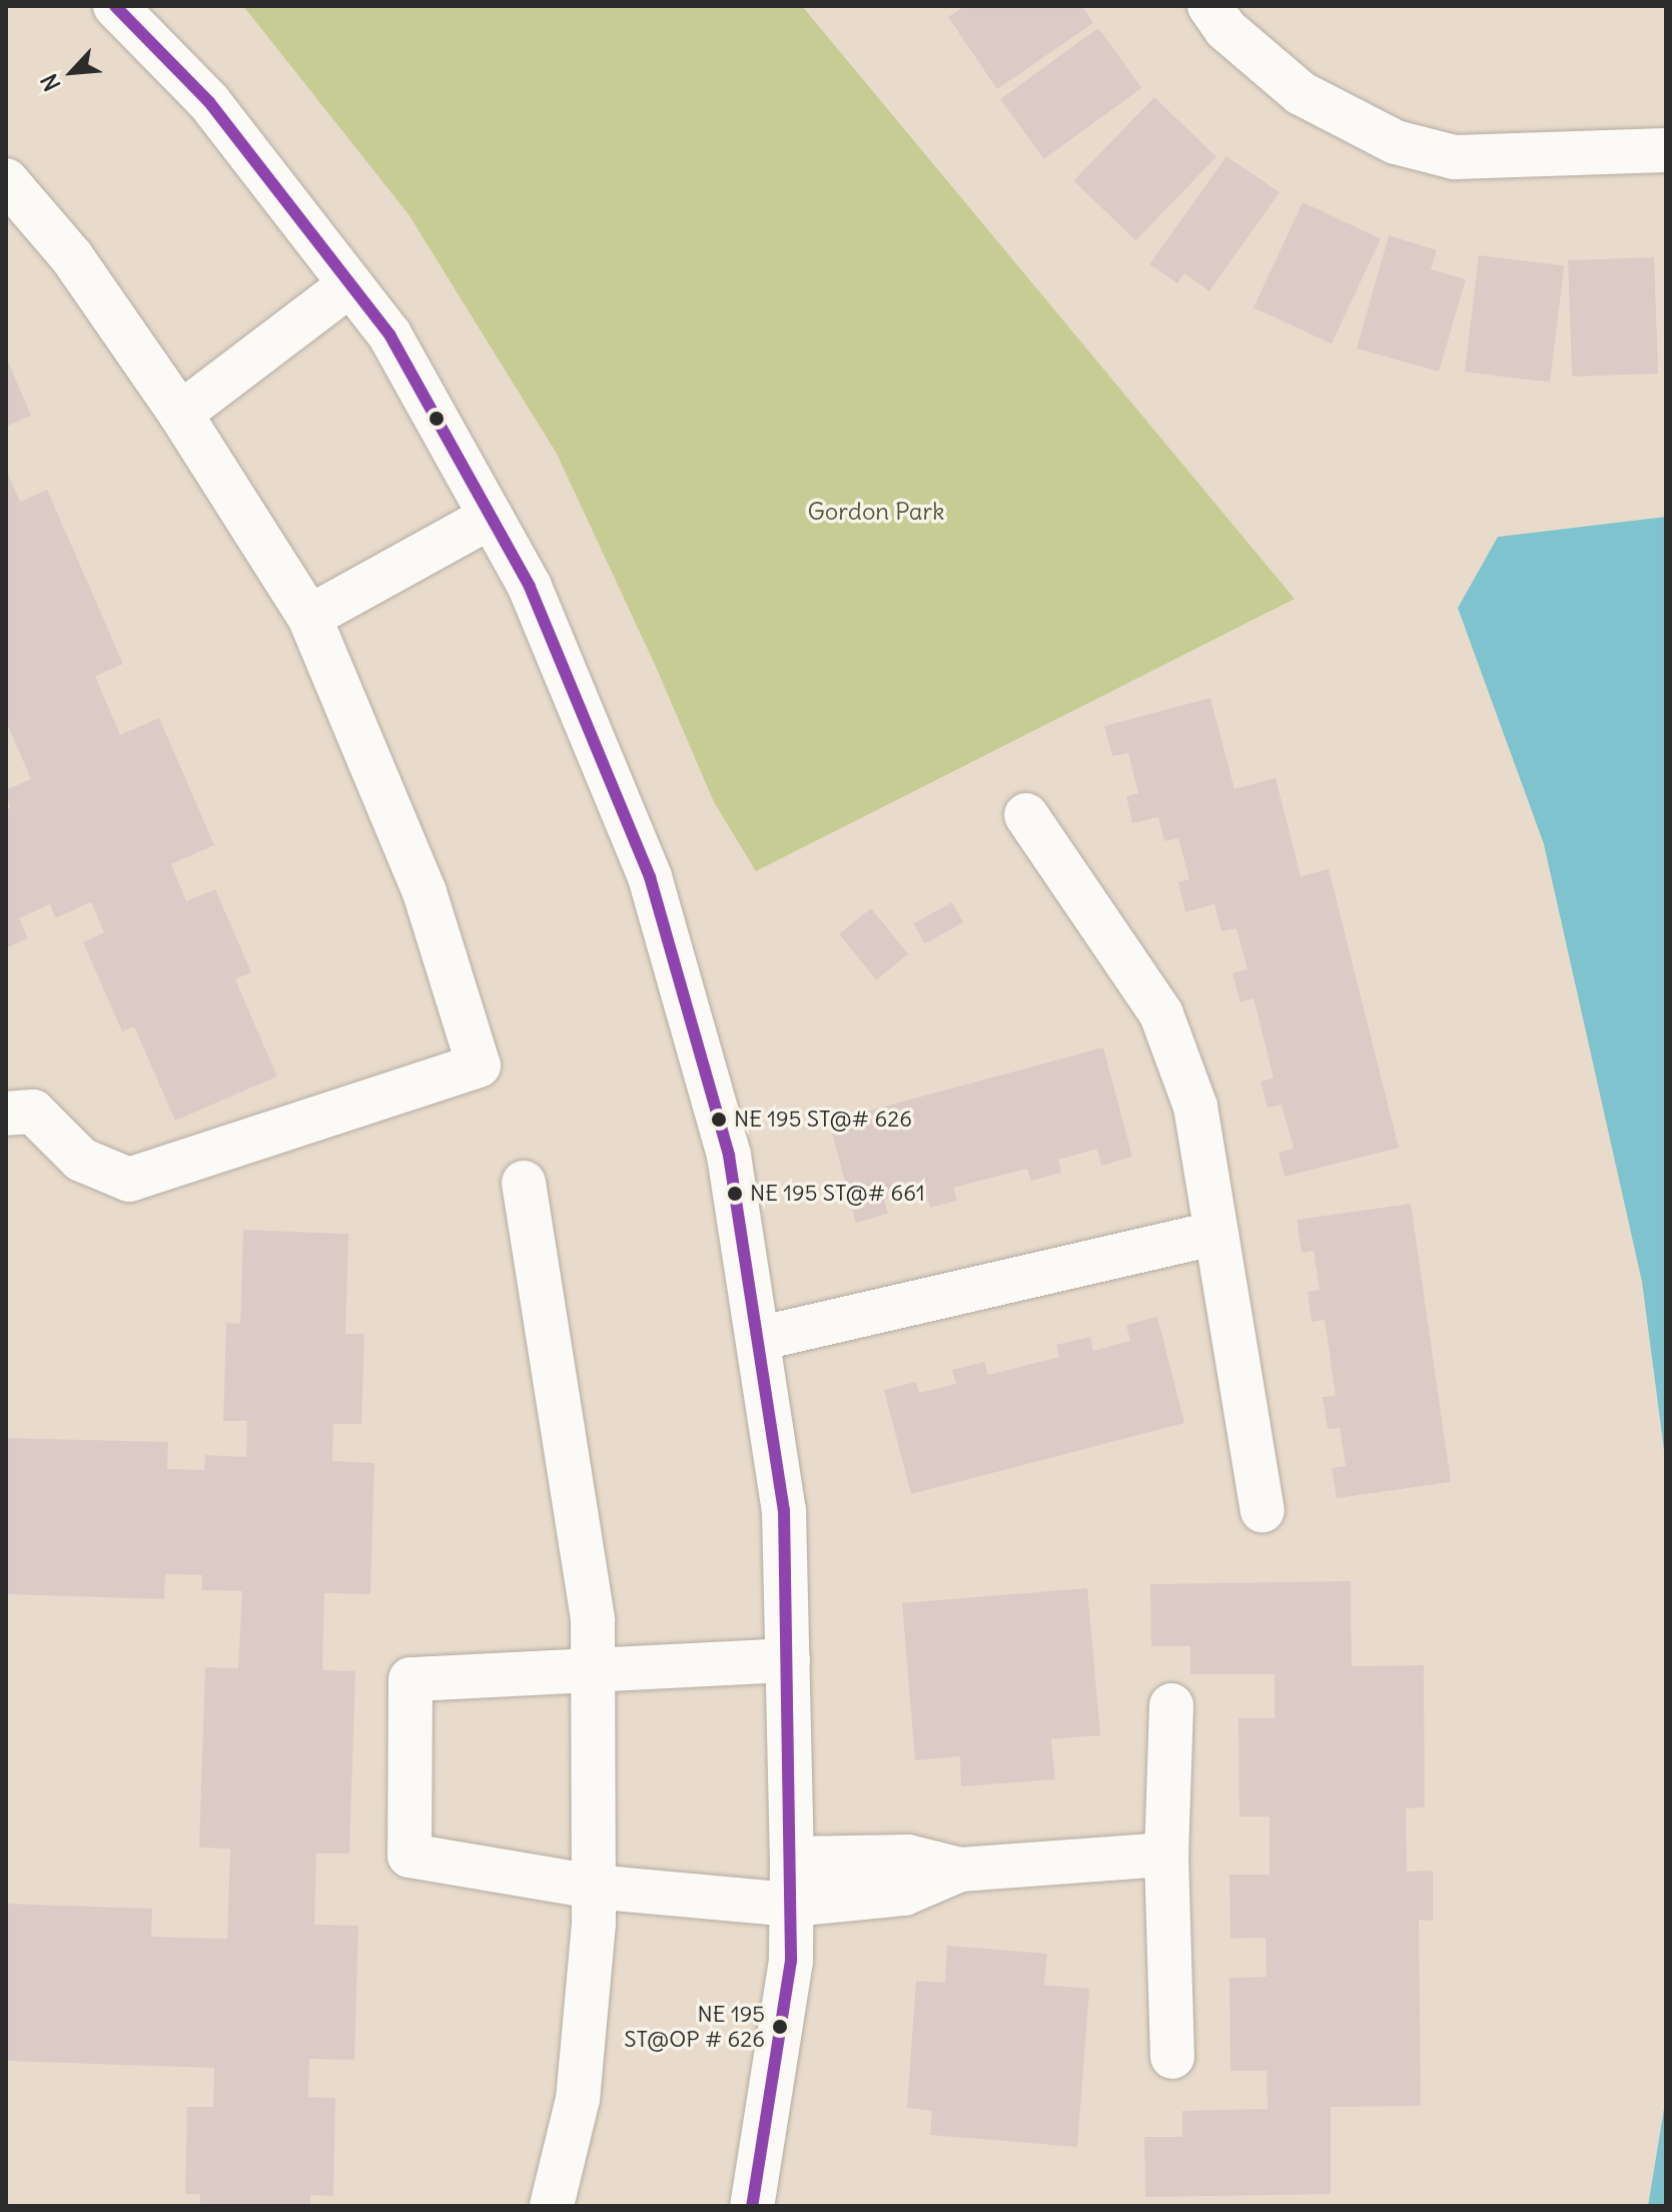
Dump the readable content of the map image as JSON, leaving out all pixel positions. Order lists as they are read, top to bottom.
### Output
{
  "parks": ["Gordon Park"],
  "places": ["NE 195 ST@# 626", "NE 195 ST@# 661", "NE 195 ST@OP # 626"],
  "north": "bottom left"
}
